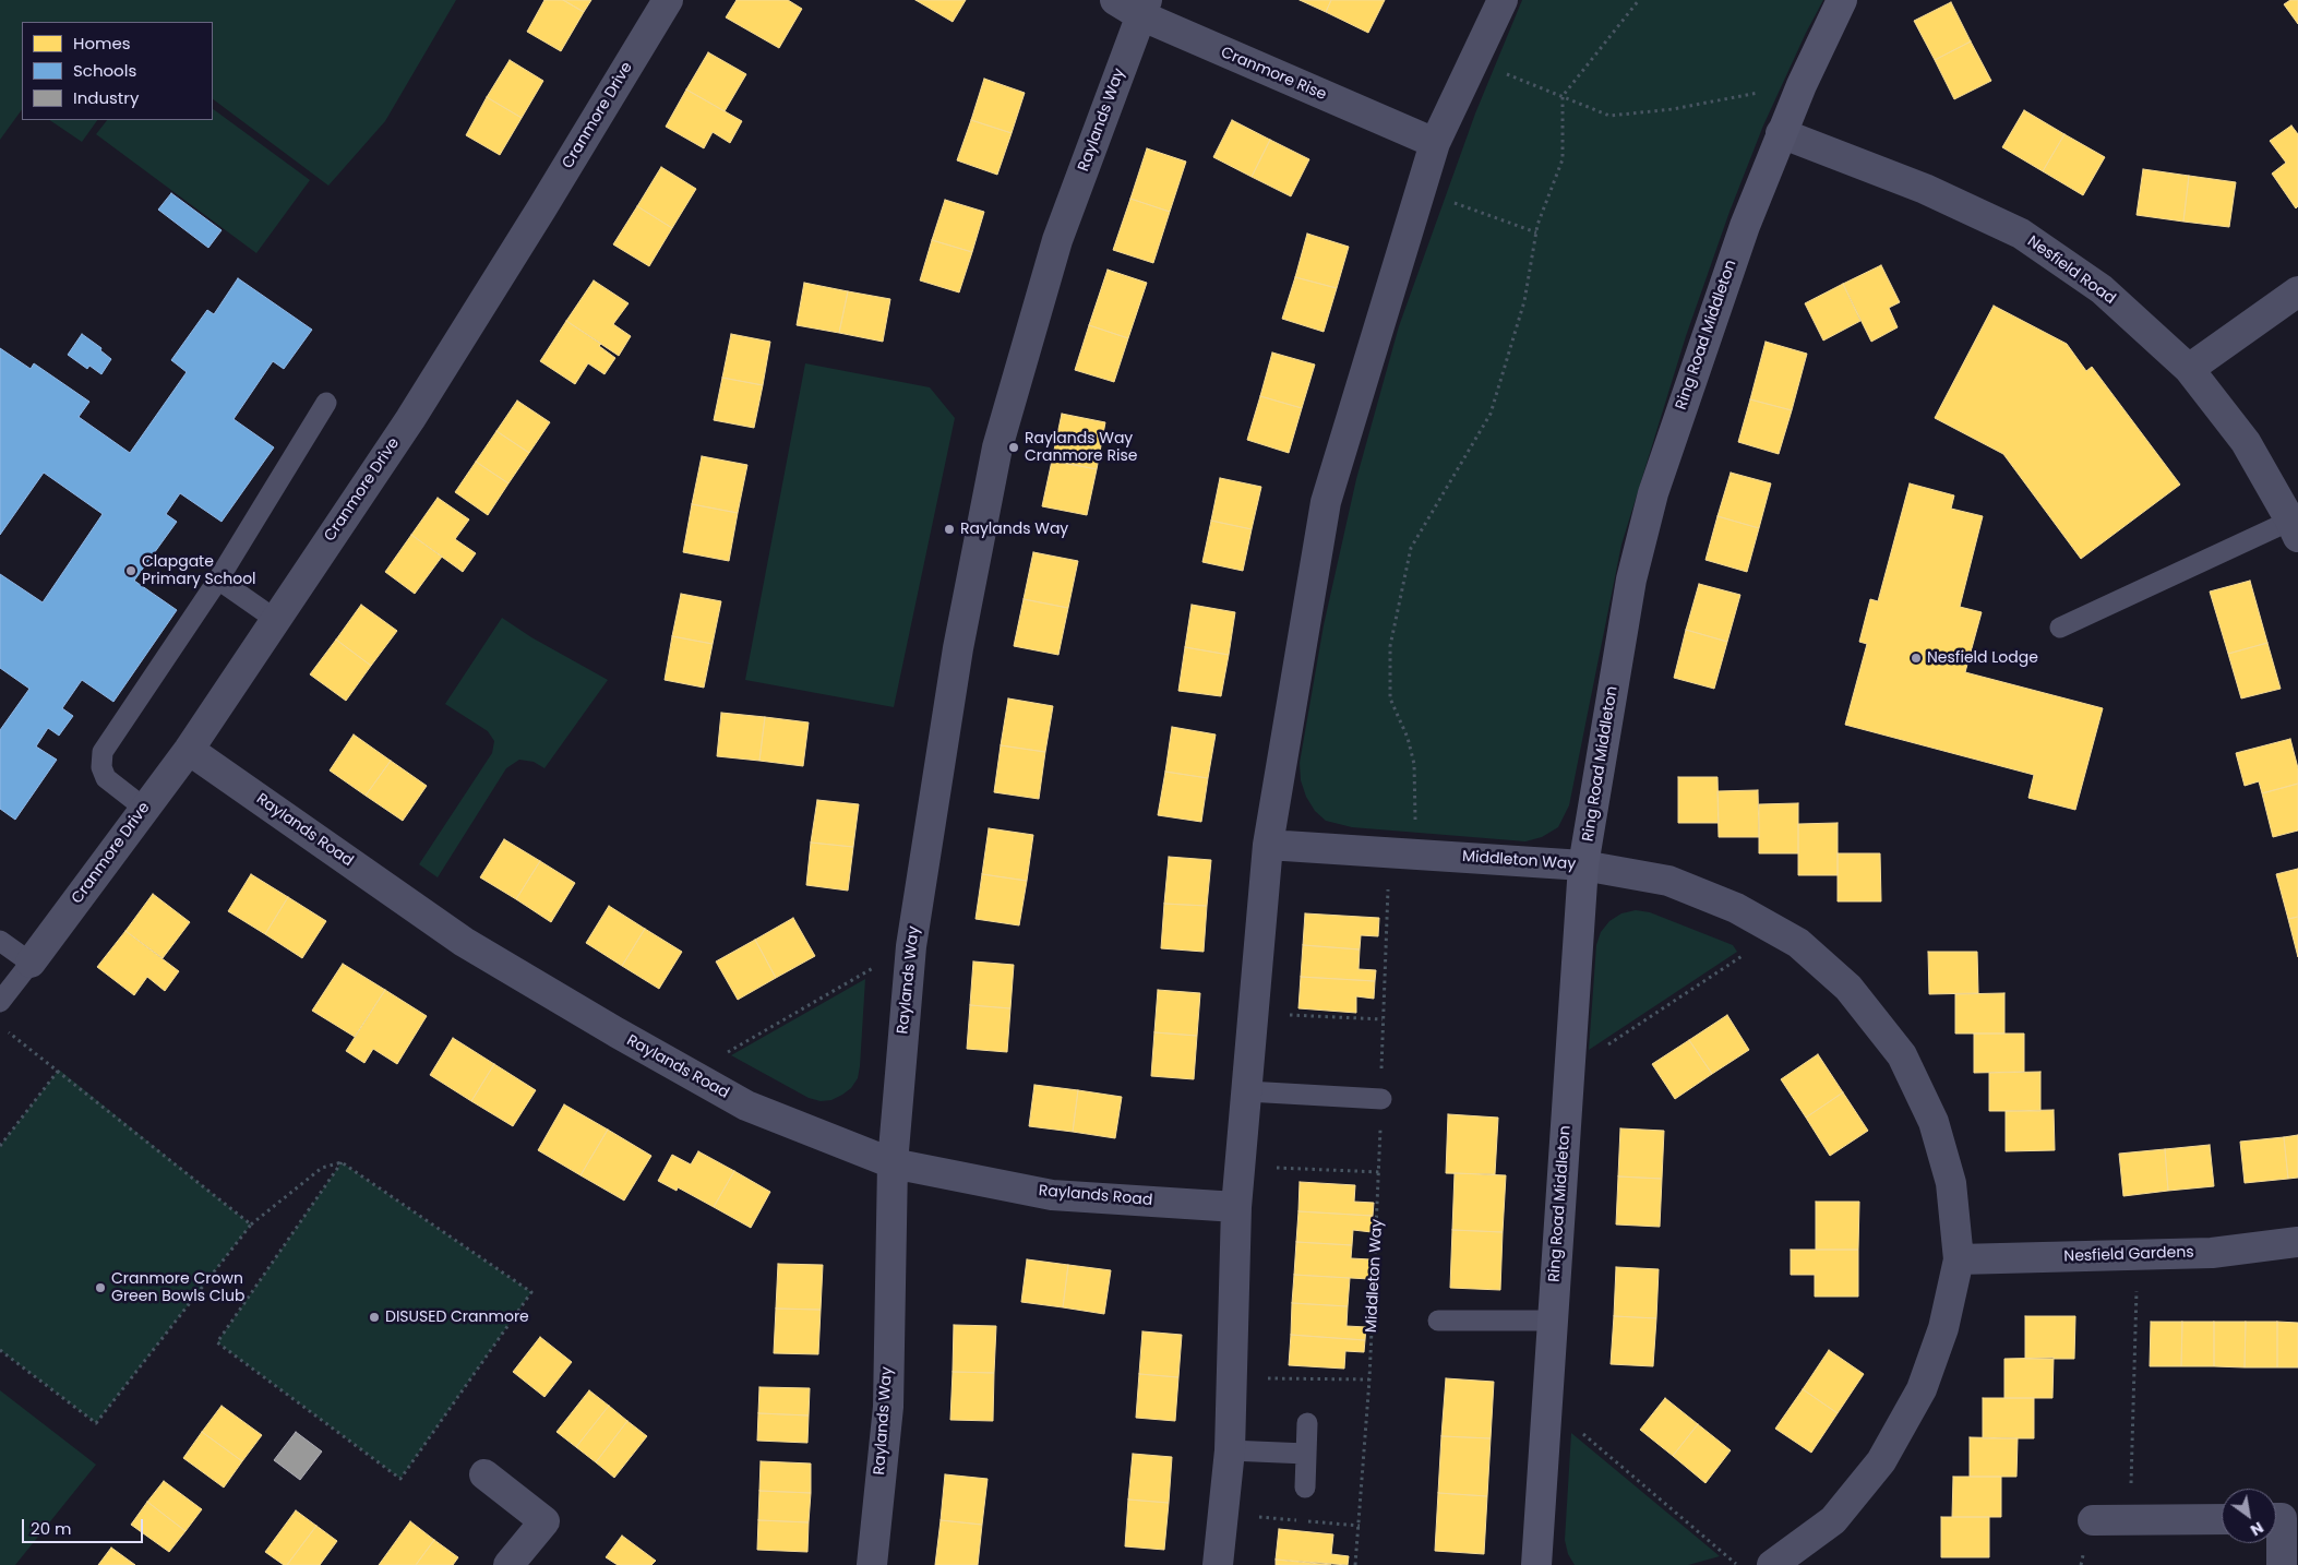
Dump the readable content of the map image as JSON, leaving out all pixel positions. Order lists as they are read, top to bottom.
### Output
{
  "streets": {
    "street": [
      "Cranmore Rise",
      "Cranmore Drive",
      "Raylands Way",
      "Nesfield Road",
      "Ring Road Middleton",
      "Raylands Road",
      "Middleton Way",
      "Nesfield Gardens"
    ]
  },
  "crossings": [
    ["Cranmore Rise", "Raylands Way"],
    ["Cranmore Drive", "Raylands Road"],
    ["Raylands Way", "Raylands Road"],
    ["Nesfield Road", "Ring Road Middleton"],
    ["Ring Road Middleton", "Middleton Way"],
    ["Middleton Way", "Nesfield Gardens"]
  ],
  "places": [
    "Raylands Way Cranmore Rise",
    "Raylands Way",
    "Clapgate Primary School",
    "Nesfield Lodge",
    "Cranmore Crown Green Bowls Club",
    "DISUSED Cranmore"
  ],
  "legend": ["Homes", "Schools", "Industry"],
  "scale_bar": "20 m",
  "north": "bottom right"
}
